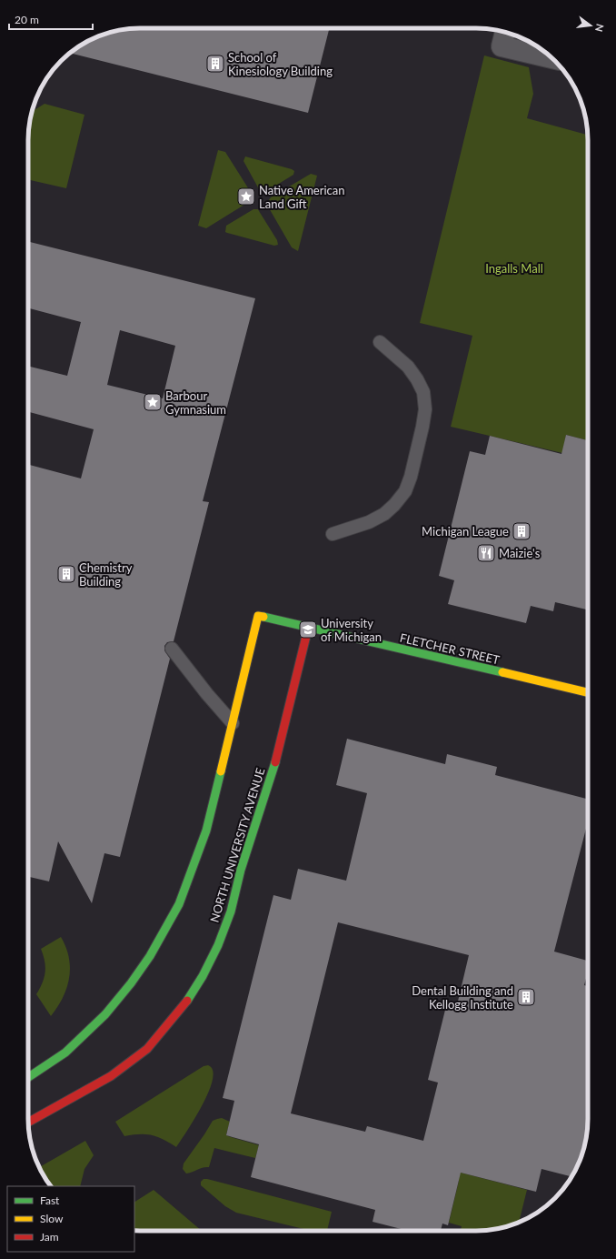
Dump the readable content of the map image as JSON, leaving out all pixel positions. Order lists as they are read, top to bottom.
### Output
{
  "streets": {
    "street": ["FLETCHER STREET", "NORTH UNIVERSITY AVENUE"]
  },
  "crossings": [
    ["FLETCHER STREET", "NORTH UNIVERSITY AVENUE"]
  ],
  "parks": ["Ingalls Mall"],
  "places": {
    "building": [
      "School of Kinesiology Building",
      "Michigan League",
      "Chemistry Building",
      "Dental Building and Kellogg Institute"
    ],
    "place": ["Native American Land Gift", "Barbour Gymnasium"],
    "restaurant": ["Maizie's"],
    "school or university": ["University of Michigan"]
  },
  "legend": ["Fast", "Slow", "Jam"],
  "scale_bar": "20 m",
  "north": "right"
}
